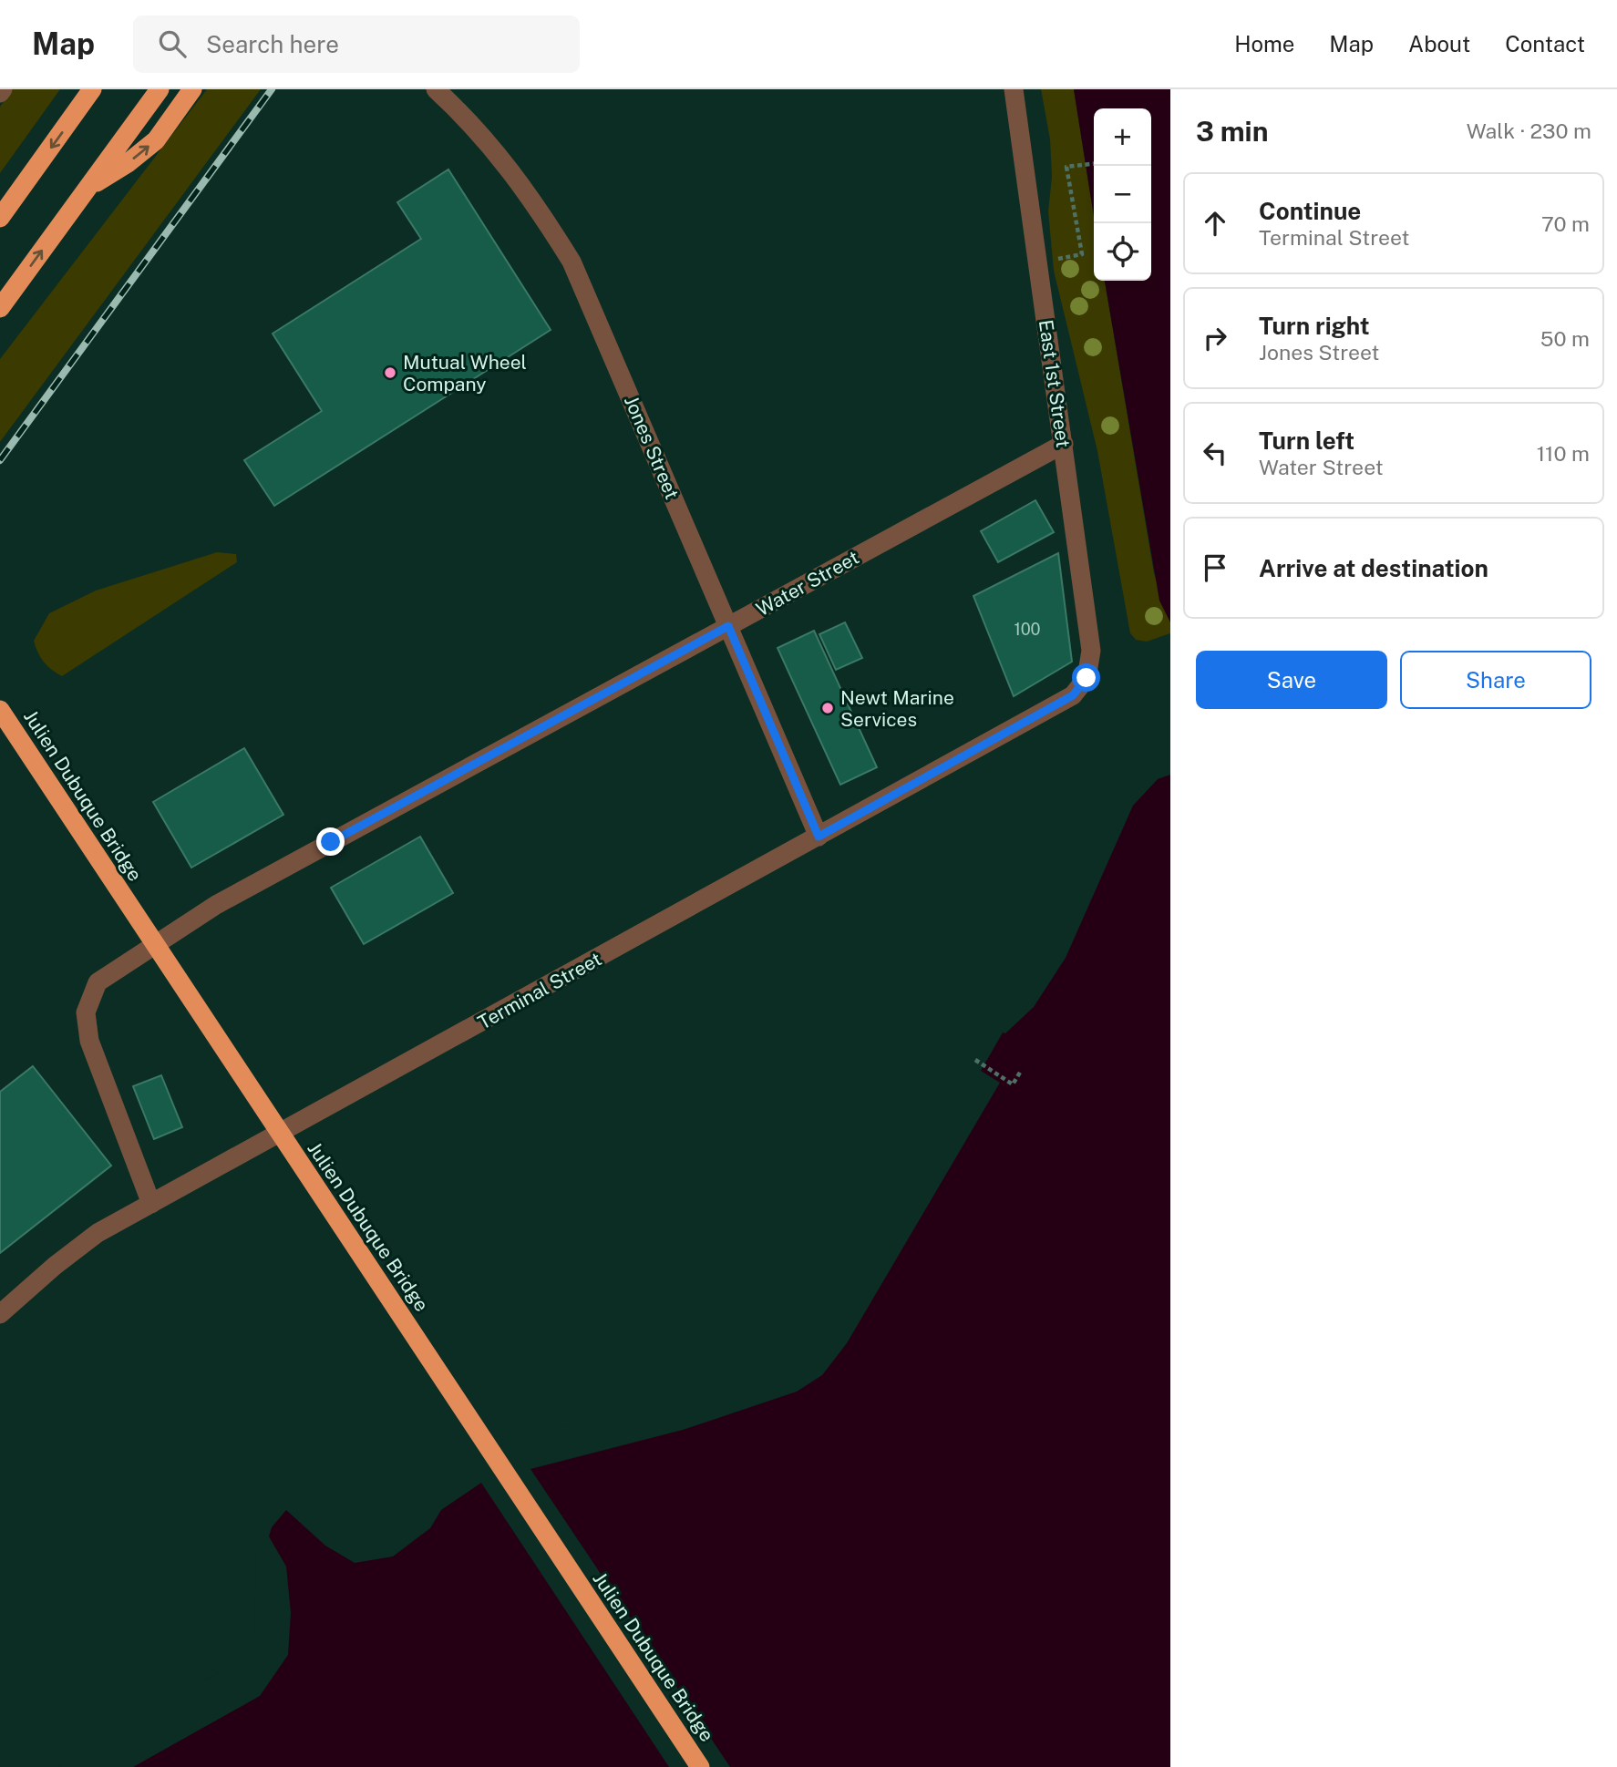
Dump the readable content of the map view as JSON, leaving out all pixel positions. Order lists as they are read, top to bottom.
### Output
{
  "streets": {
    "highway": ["Julien Dubuque Bridge"],
    "street": [
      "East 1st Street",
      "Jones Street",
      "Water Street",
      "Terminal Street"
    ]
  },
  "crossings": [
    ["East 1st Street", "Water Street"],
    ["East 1st Street", "Terminal Street"],
    ["Jones Street", "Water Street"],
    ["Jones Street", "Terminal Street"],
    ["Water Street", "Terminal Street"]
  ],
  "places": ["Mutual Wheel Company", "Newt Marine Services"],
  "house_numbers": ["100"],
  "page": {
    "header": "Map",
    "search": "Search here",
    "nav": [
      "Home",
      "Map",
      "About",
      "Contact"
    ],
    "heading": ["3 min", "Walk · 230 m"],
    "map_buttons": ["+", "−"],
    "list": [
      ["Continue", "Terminal Street", "70 m"],
      ["Turn right", "Jones Street", "50 m"],
      ["Turn left", "Water Street", "110 m"],
      "Arrive at destination"
    ],
    "buttons": ["Save", "Share"]
  }
}
